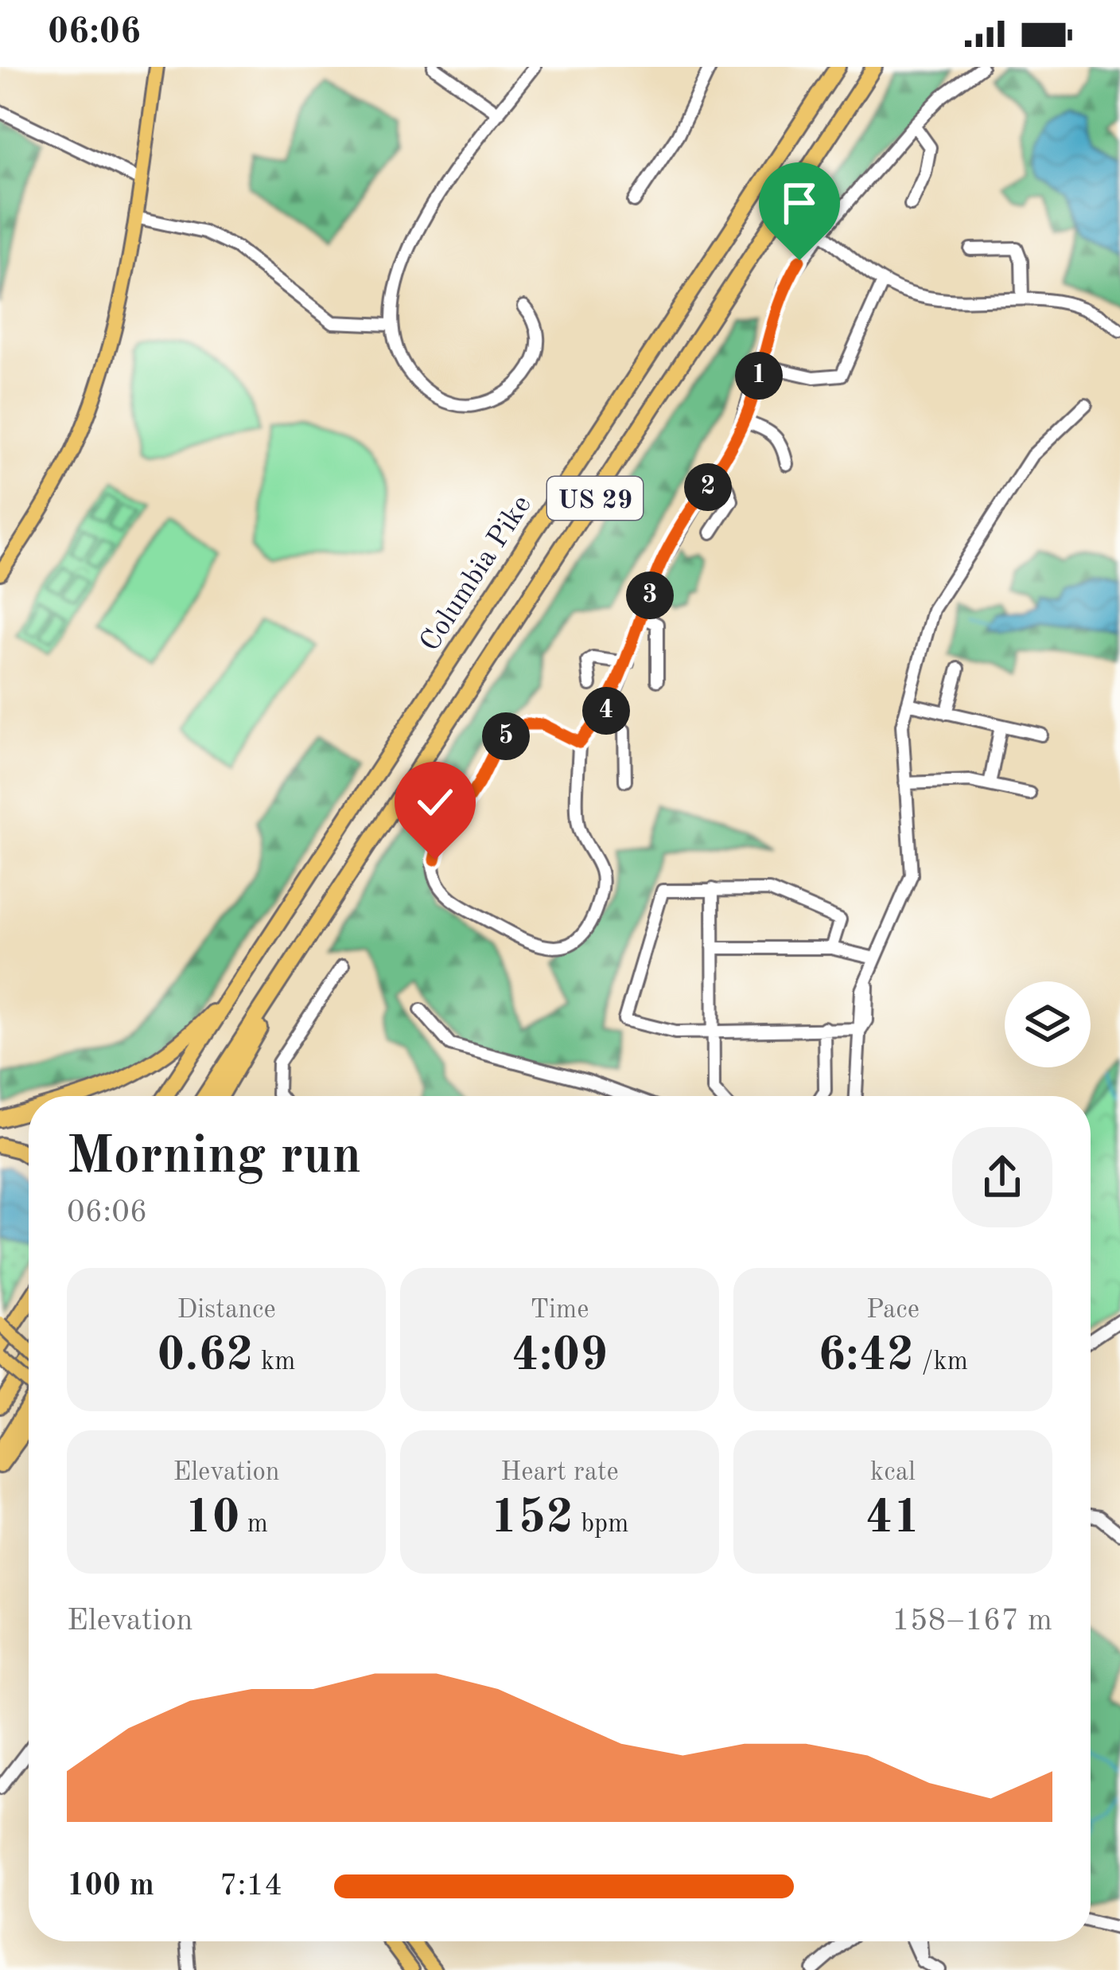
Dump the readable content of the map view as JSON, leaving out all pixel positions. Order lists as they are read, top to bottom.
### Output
{
  "streets": {
    "highway": ["US 29", "Columbia Pike"]
  },
  "page": {
    "status": "06:06",
    "pins": [
      "1",
      "2",
      "3",
      "4",
      "5"
    ],
    "heading": ["Morning run", "06:06"],
    "stats": [
      ["Distance", "0.62 km"],
      ["Time", "4:09"],
      ["Pace", "6:42 /km"],
      ["Elevation", "10 m"],
      ["Heart rate", "152 bpm"],
      ["kcal", "41"]
    ],
    "chart": ["Elevation", "158–167 m"],
    "list": [
      {
        "name": "100 m",
        "note": "7:14"
      }
    ]
  }
}
